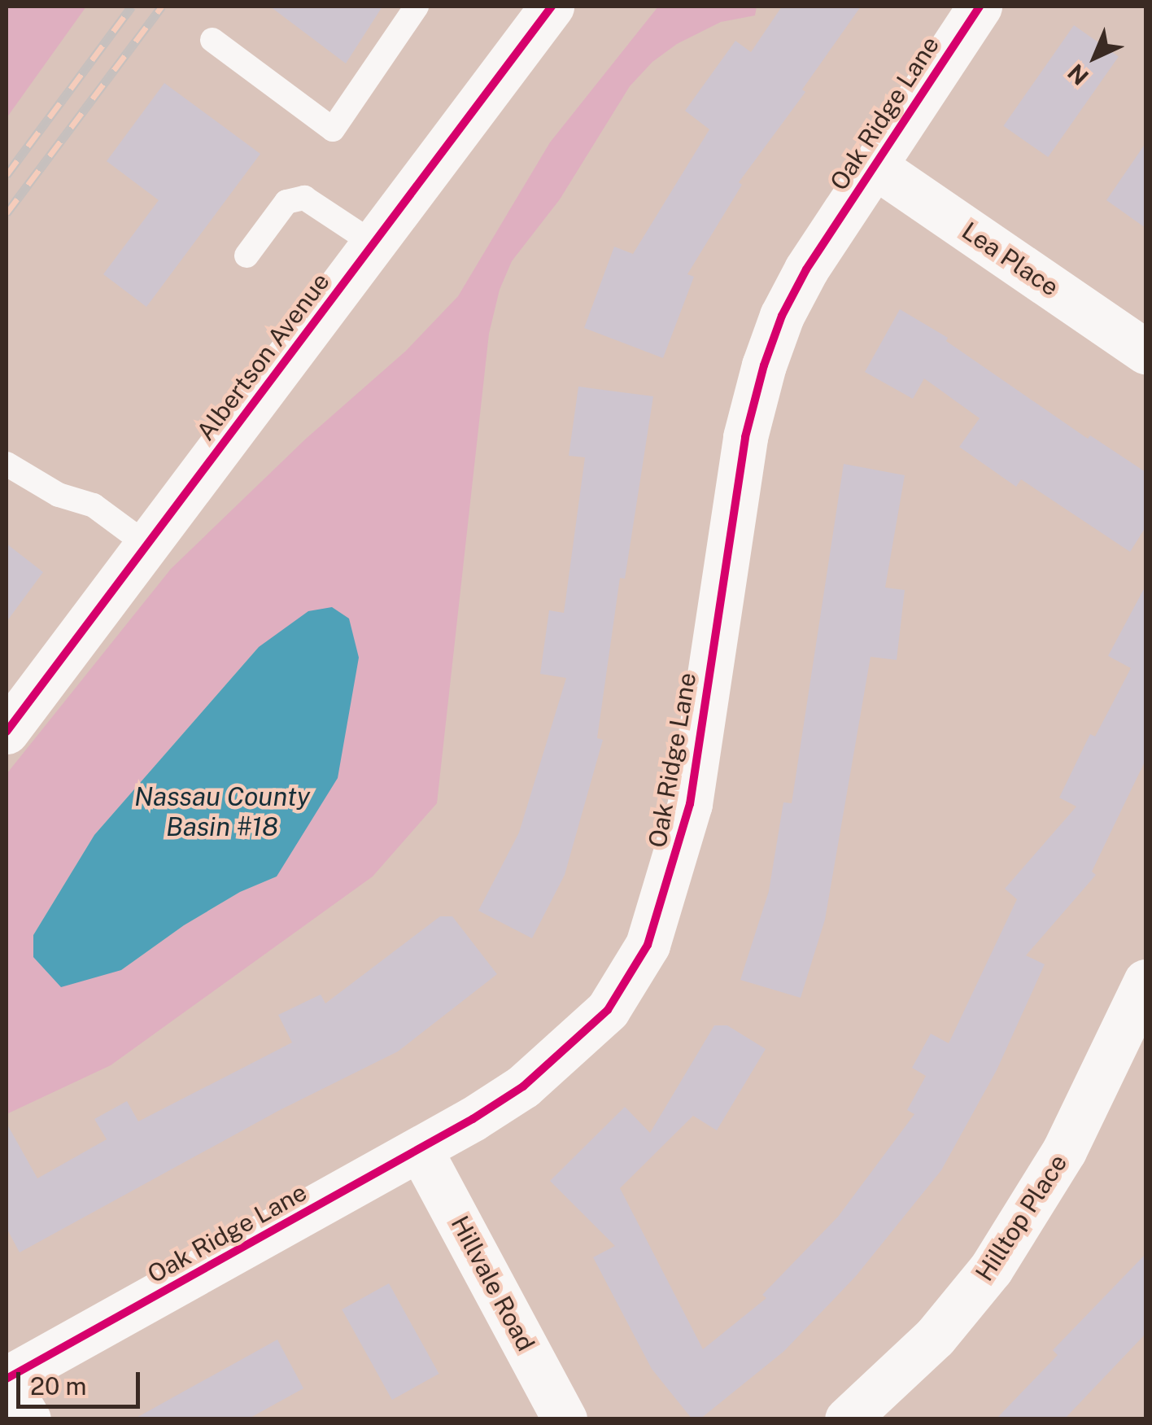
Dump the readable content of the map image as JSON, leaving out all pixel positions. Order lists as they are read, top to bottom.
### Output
{
  "streets": {
    "street": [
      "Oak Ridge Lane",
      "Lea Place",
      "Albertson Avenue",
      "Hilltop Place",
      "Hillvale Road"
    ]
  },
  "crossings": [
    ["Oak Ridge Lane", "Lea Place"],
    ["Oak Ridge Lane", "Hillvale Road"]
  ],
  "water": ["Nassau County Basin #18"],
  "scale_bar": "20 m",
  "north": "bottom left"
}
